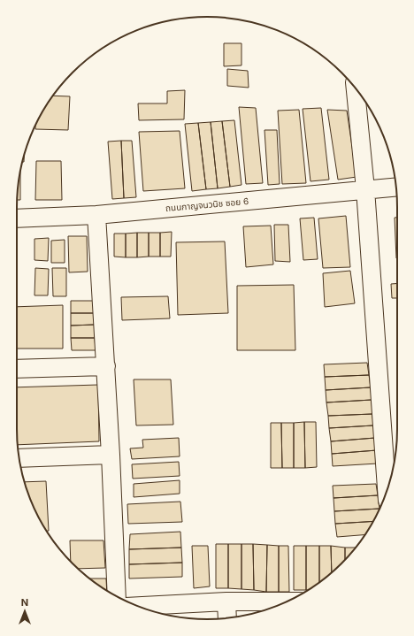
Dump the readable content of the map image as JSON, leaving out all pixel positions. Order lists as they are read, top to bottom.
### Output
{
  "streets": {
    "street": ["ถนนกาญจนวนิช ซอย 6"]
  },
  "north": "top"
}
